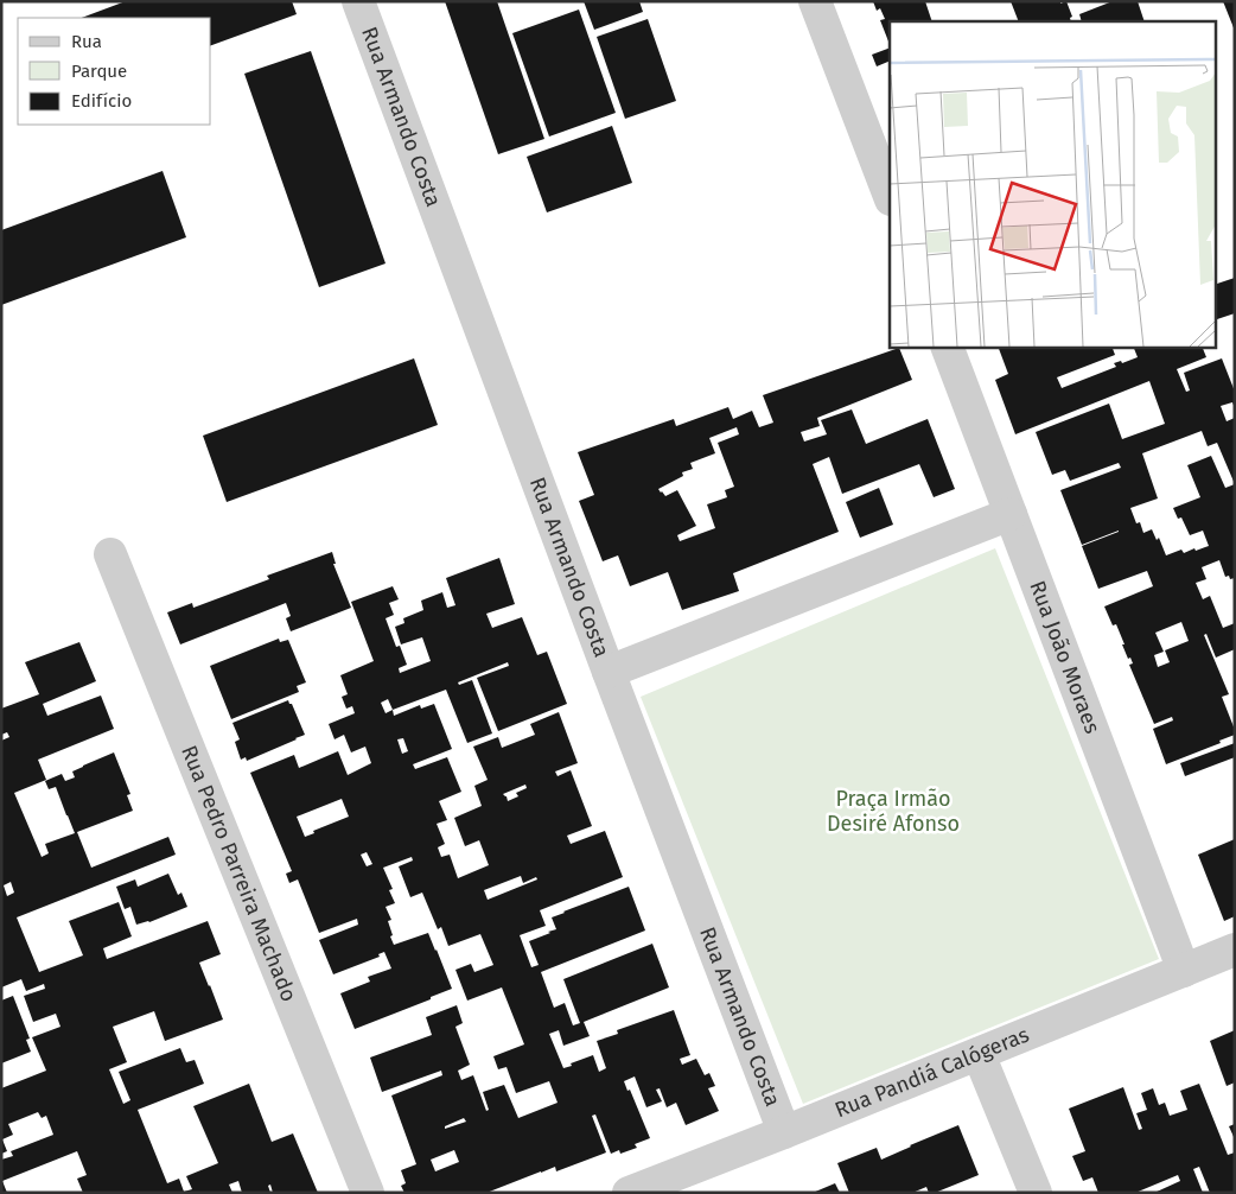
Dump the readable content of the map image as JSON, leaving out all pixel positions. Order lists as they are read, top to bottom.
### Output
{
  "streets": {
    "street": [
      "Rua Armando Costa",
      "Rua João Moraes",
      "Rua Pedro Parreira Machado",
      "Rua Pandiá Calógeras"
    ]
  },
  "crossings": [
    ["Rua Armando Costa", "Rua Pandiá Calógeras"],
    ["Rua João Moraes", "Rua Pandiá Calógeras"]
  ],
  "parks": ["Praça Irmão Desiré Afonso"],
  "legend": ["Rua", "Parque", "Edifício"]
}
